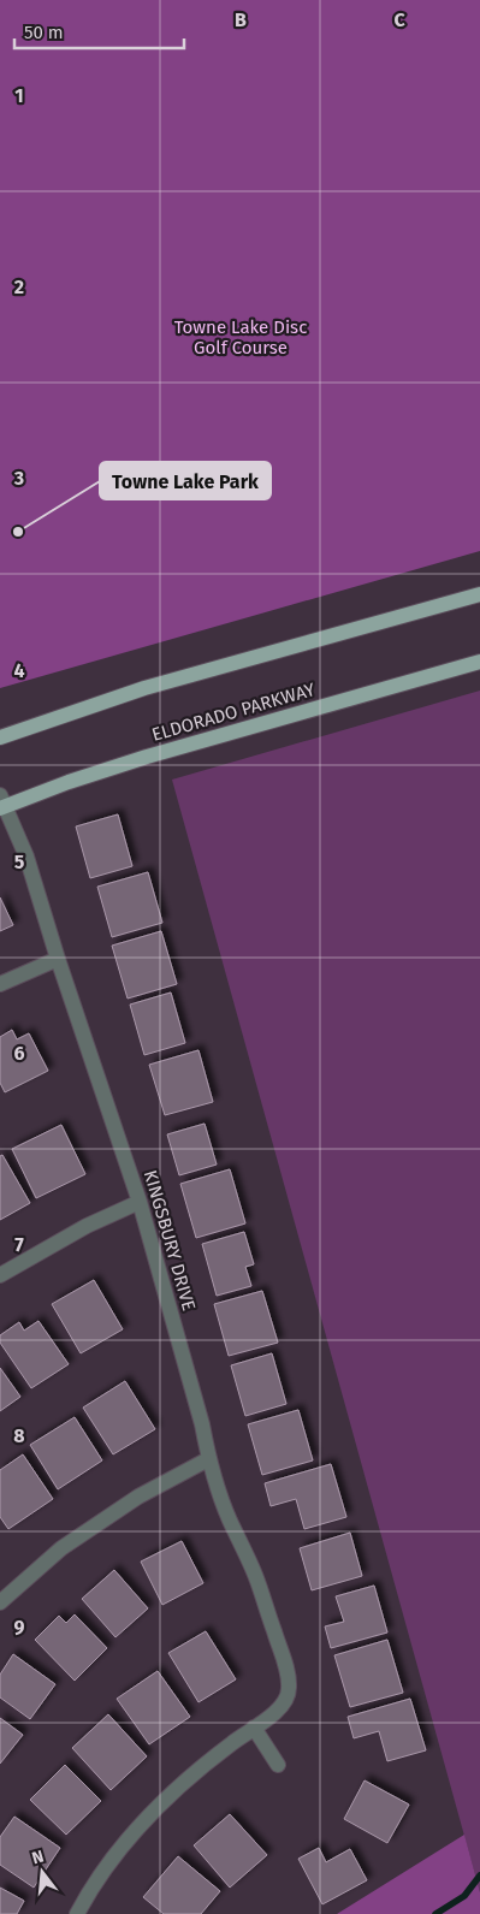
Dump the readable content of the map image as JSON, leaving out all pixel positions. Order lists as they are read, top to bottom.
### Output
{
  "streets": {
    "main road": ["ELDORADO PARKWAY"],
    "street": ["KINGSBURY DRIVE"]
  },
  "crossings": [
    ["ELDORADO PARKWAY", "KINGSBURY DRIVE"]
  ],
  "parks": ["Towne Lake Disc Golf Course"],
  "places": ["Towne Lake Park"],
  "scale_bar": "50 m",
  "north": "top",
  "grid": {
    "columns": ["B", "C"],
    "rows": [
      "1",
      "2",
      "3",
      "4",
      "5",
      "6",
      "7",
      "8",
      "9"
    ]
  }
}
